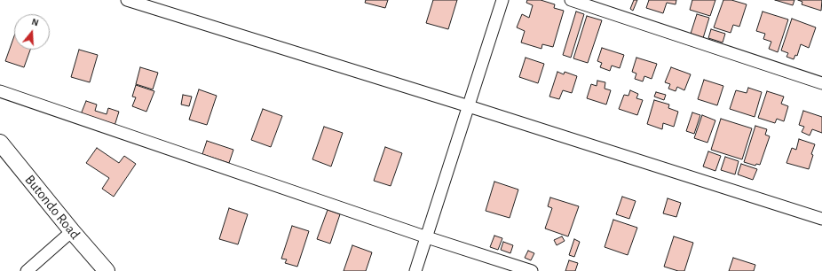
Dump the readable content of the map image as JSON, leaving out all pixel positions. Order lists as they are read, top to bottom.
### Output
{
  "streets": {
    "street": ["Butondo Road"]
  },
  "north": "top"
}
